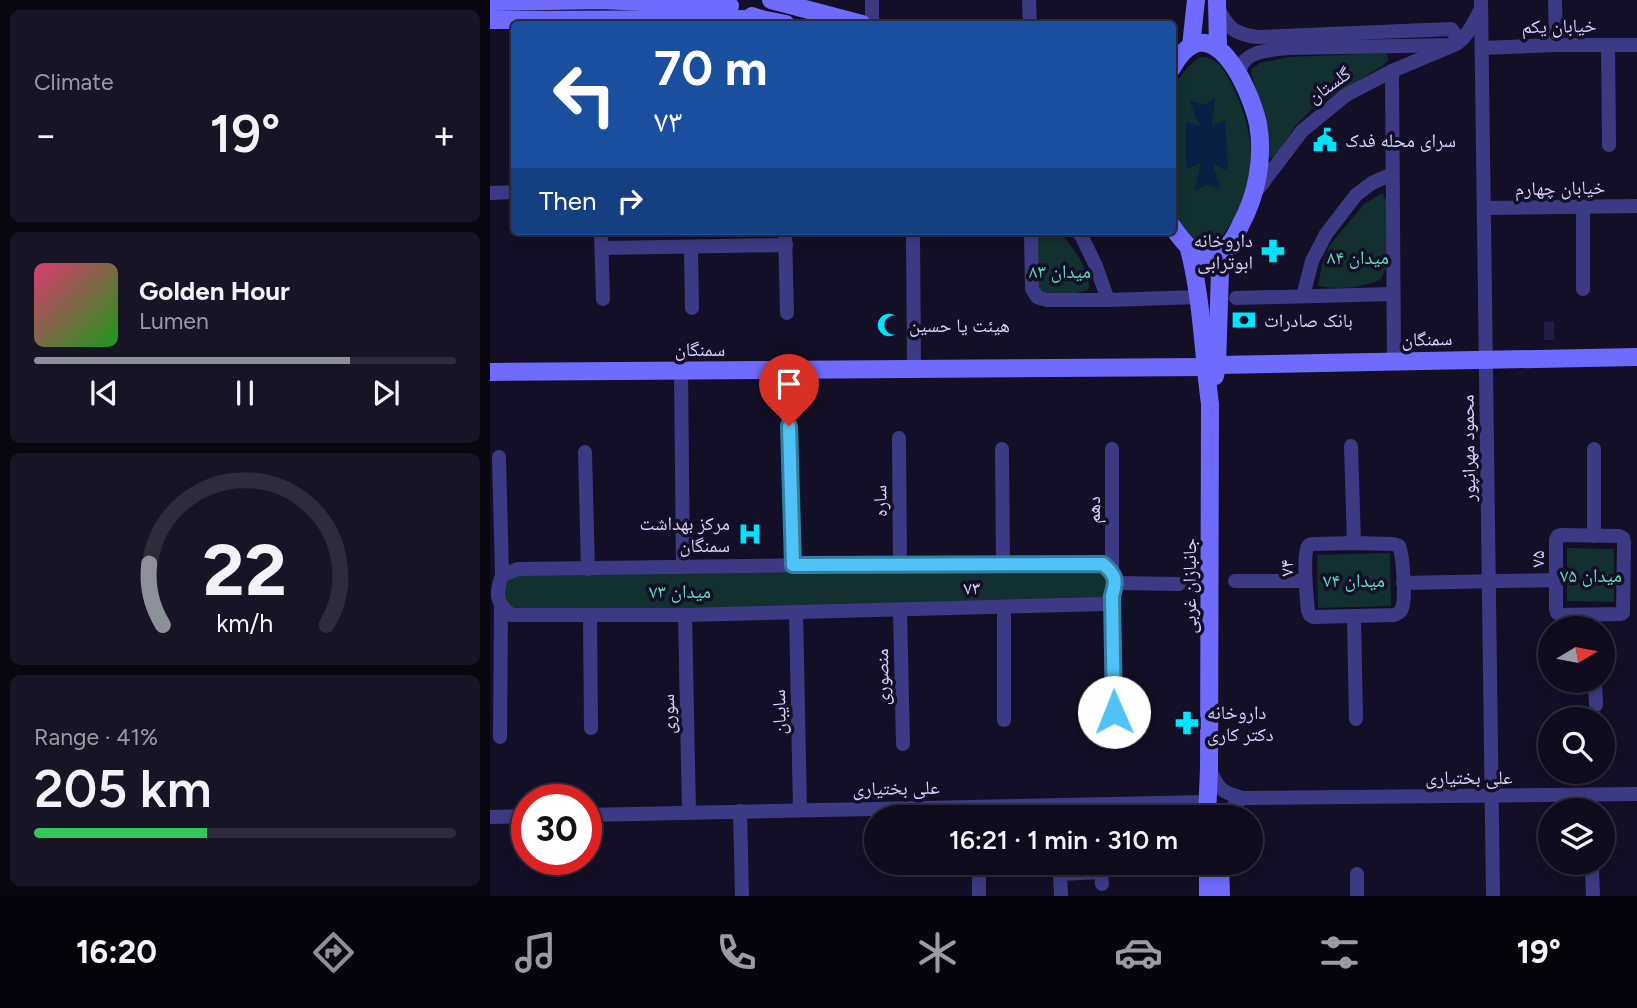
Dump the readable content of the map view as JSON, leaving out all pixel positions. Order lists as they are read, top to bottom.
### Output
{
  "streets": {
    "main road": ["سمنگان", "جانبازان غربی"],
    "street": [
      "خیابان یکم",
      "گلستان",
      "خیابان چهارم",
      "محمود مهرانپور",
      "ساره",
      "دهم",
      "۷۵",
      "۷۴",
      "۷۳",
      "منصوری",
      "سایبان",
      "سوری",
      "علی بختیاری"
    ]
  },
  "crossings": [
    ["خیابان یکم", "محمود مهرانپور"],
    ["گلستان", "محمود مهرانپور"],
    ["گلستان", "جانبازان غربی"],
    ["خیابان چهارم", "محمود مهرانپور"],
    ["سمنگان", "محمود مهرانپور"],
    ["سمنگان", "جانبازان غربی"],
    ["محمود مهرانپور", "علی بختیاری"],
    ["ساره", "۷۳"],
    ["دهم", "۷۳"],
    ["۷۳", "منصوری"],
    ["۷۳", "سایبان"],
    ["۷۳", "سوری"],
    ["سایبان", "علی بختیاری"],
    ["سوری", "علی بختیاری"]
  ],
  "parks": [
    "میدان ۸۴",
    "میدان ۸۳",
    "میدان ۷۵",
    "میدان ۷۴",
    "میدان ۷۳"
  ],
  "places": {
    "public building": ["سرای محله فدک"],
    "pharmacy": ["داروخانه ابوترابی", "داروخانه دکتر کاری"],
    "bank": ["بانک صادرات"],
    "mosque": ["هیئت یا حسین"],
    "hospital": ["مرکز بهداشت سمنگان"]
  },
  "north": "right",
  "page": {
    "tile": [
      "Climate",
      ["Range · 41%", "205 km"]
    ],
    "turn": ["70 m", "۷۳"],
    "heat": ["−", "19°", "+"],
    "then": "Then",
    "song": ["Golden Hour", "Lumen"],
    "limit": "30",
    "trip": "16:21 · 1 min · 310 m",
    "tabs": ["16:20", "19°"],
    "gauge": ["22", "km/h"]
  }
}
